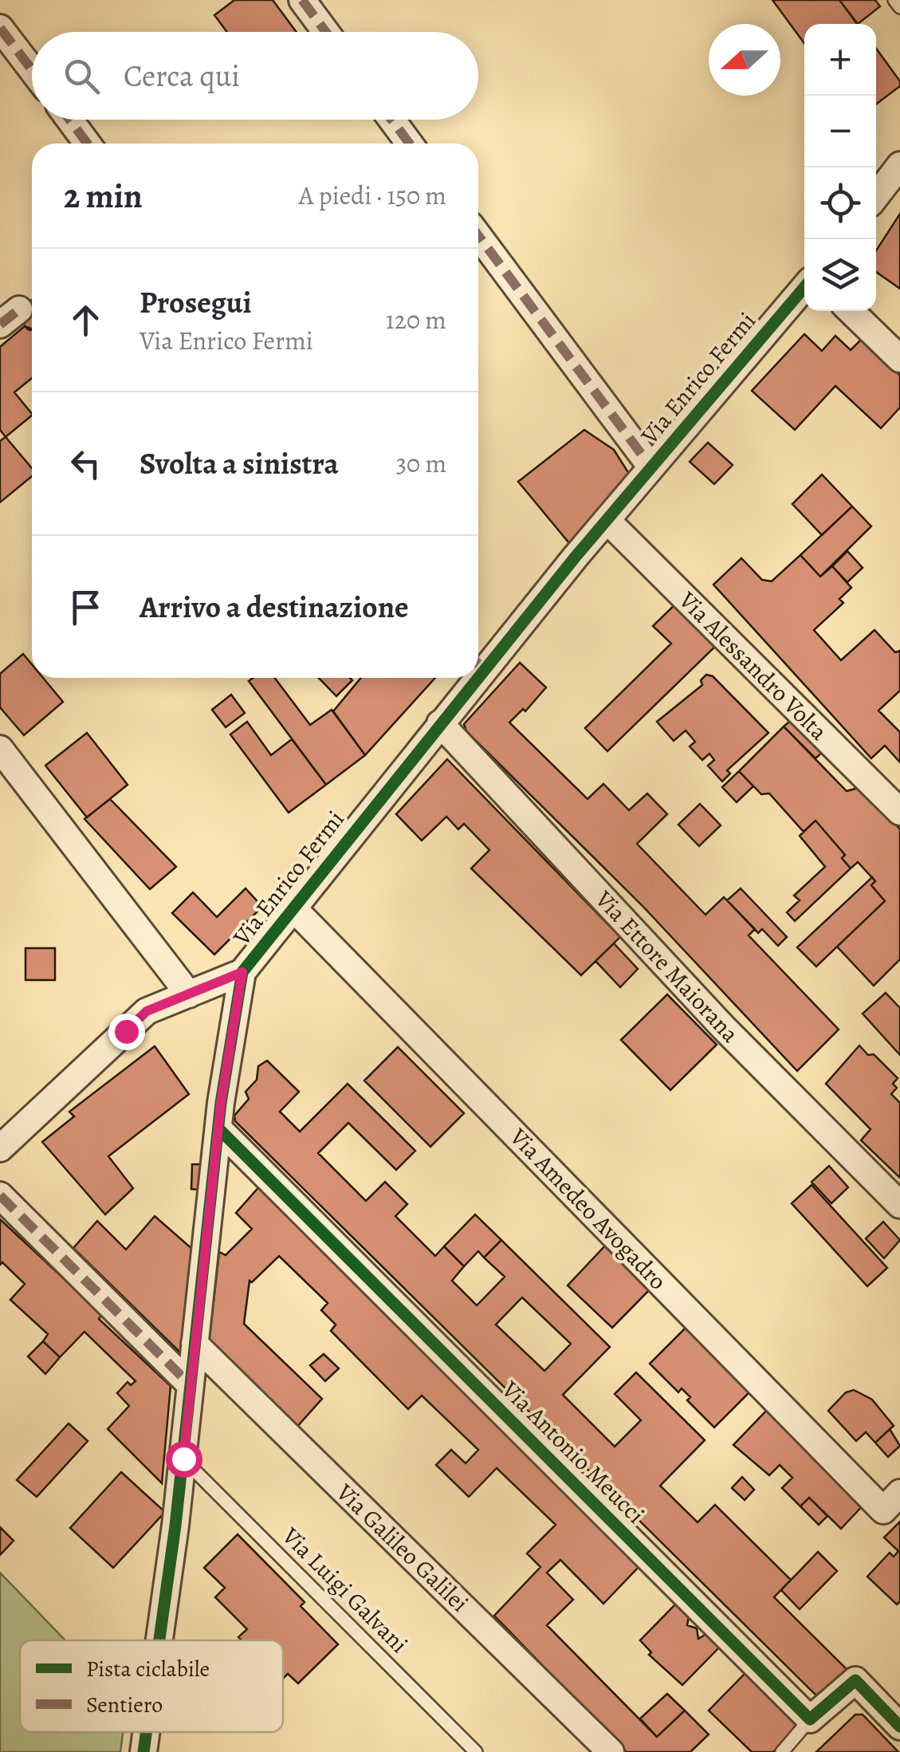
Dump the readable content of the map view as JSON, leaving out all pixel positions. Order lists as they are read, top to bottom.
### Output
{
  "streets": {
    "street": [
      "Via Enrico Fermi",
      "Via Alessandro Volta",
      "Via Ettore Maiorana",
      "Via Amedeo Avogadro",
      "Via Antonio Meucci",
      "Via Galileo Galilei"
    ],
    "lane": ["Via Luigi Galvani"]
  },
  "crossings": [
    ["Via Enrico Fermi", "Via Alessandro Volta"],
    ["Via Enrico Fermi", "Via Ettore Maiorana"],
    ["Via Enrico Fermi", "Via Amedeo Avogadro"],
    ["Via Enrico Fermi", "Via Antonio Meucci"],
    ["Via Enrico Fermi", "Via Galileo Galilei"],
    ["Via Enrico Fermi", "Via Luigi Galvani"]
  ],
  "legend": ["Pista ciclabile", "Sentiero"],
  "north": "left",
  "page": {
    "map_buttons": ["+", "−"],
    "search": "Cerca qui",
    "heading": ["2 min", "A piedi · 150 m"],
    "list": [
      ["Prosegui", "Via Enrico Fermi", "120 m"],
      ["Svolta a sinistra", "30 m"],
      "Arrivo a destinazione"
    ]
  }
}
